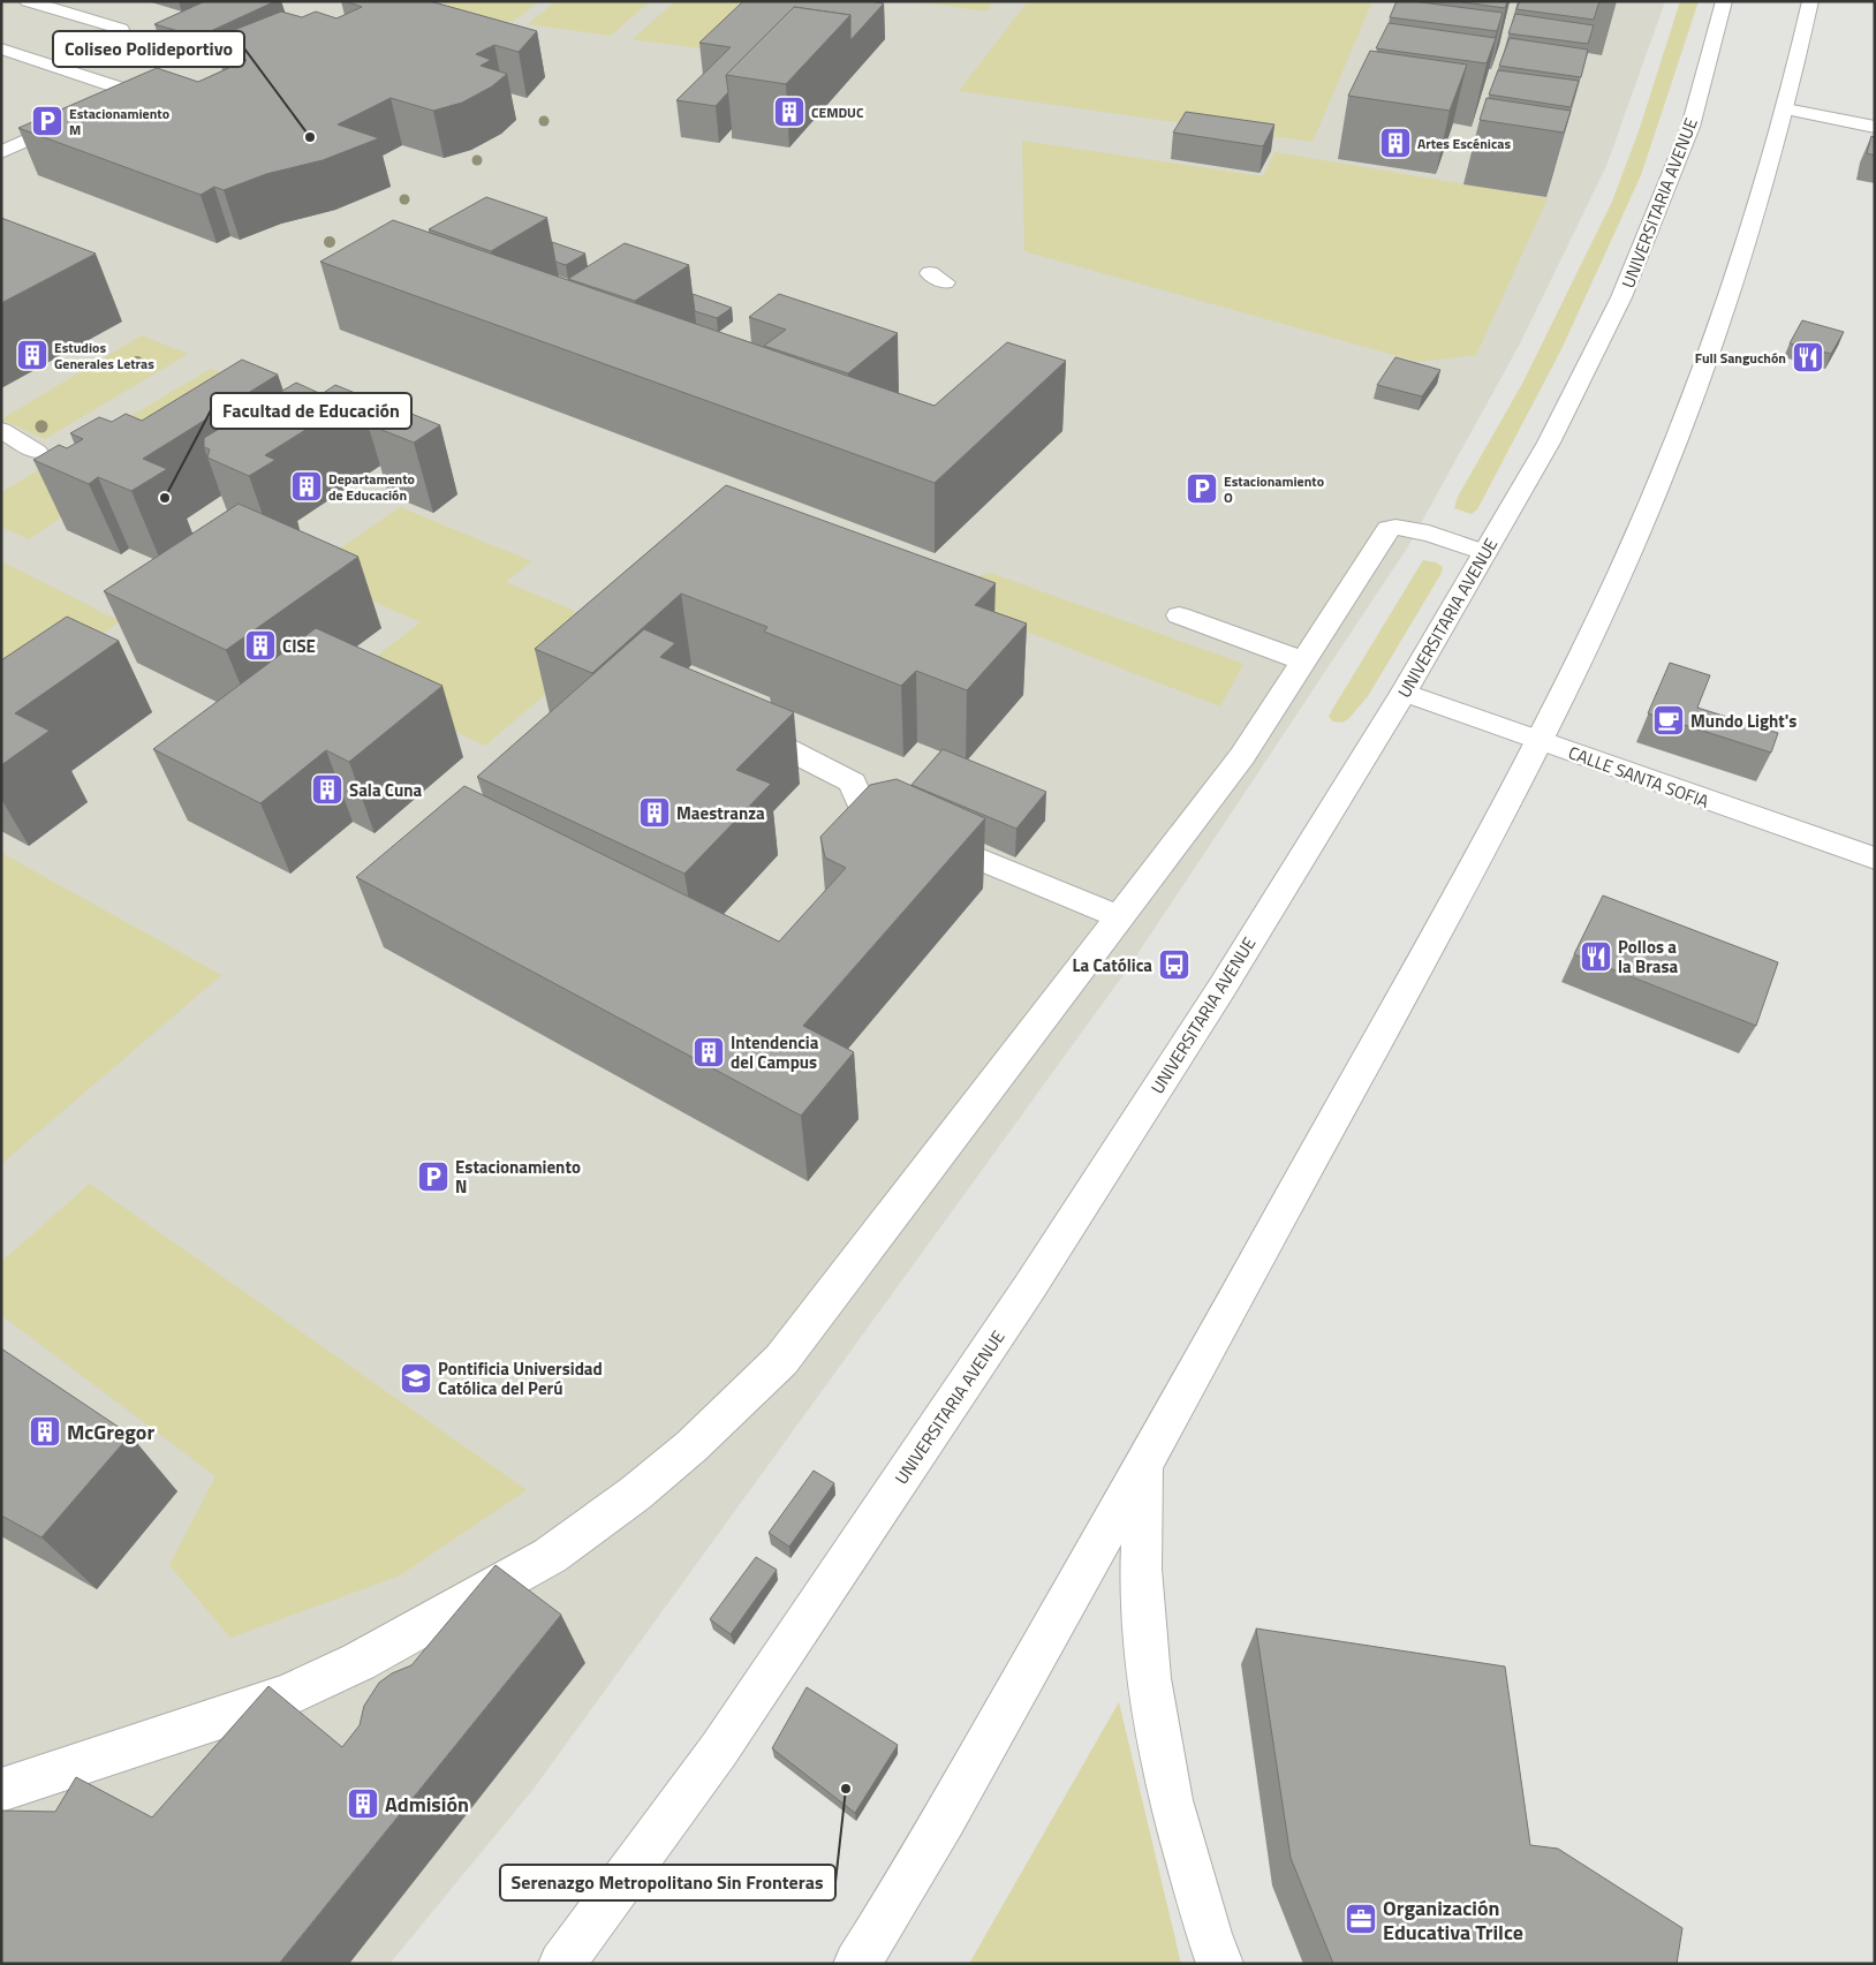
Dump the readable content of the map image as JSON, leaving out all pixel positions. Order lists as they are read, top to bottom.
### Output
{
  "streets": {
    "main road": ["UNIVERSITARIA AVENUE", "CALLE SANTA SOFIA"]
  },
  "crossings": [
    ["UNIVERSITARIA AVENUE", "CALLE SANTA SOFIA"]
  ],
  "places": {
    "building": [
      "CEMDUC",
      "Artes Escénicas",
      "Estudios Generales Letras",
      "Departamento de Educación",
      "CISE",
      "Sala Cuna",
      "Maestranza",
      "Intendencia del Campus",
      "McGregor",
      "Admisión"
    ],
    "parking": ["Estacionamiento M", "Estacionamiento O", "Estacionamiento N"],
    "other": ["Coliseo Polideportivo", "Facultad de Educación", "Serenazgo Metropolitano Sin Fronteras"],
    "restaurant": ["Full Sanguchón", "Pollos a la Brasa"],
    "cafe": ["Mundo Light's"],
    "bus stop": ["La Católica"],
    "school or university": ["Pontificia Universidad Católica del Perú"],
    "office": ["Organización Educativa Trilce"]
  }
}
